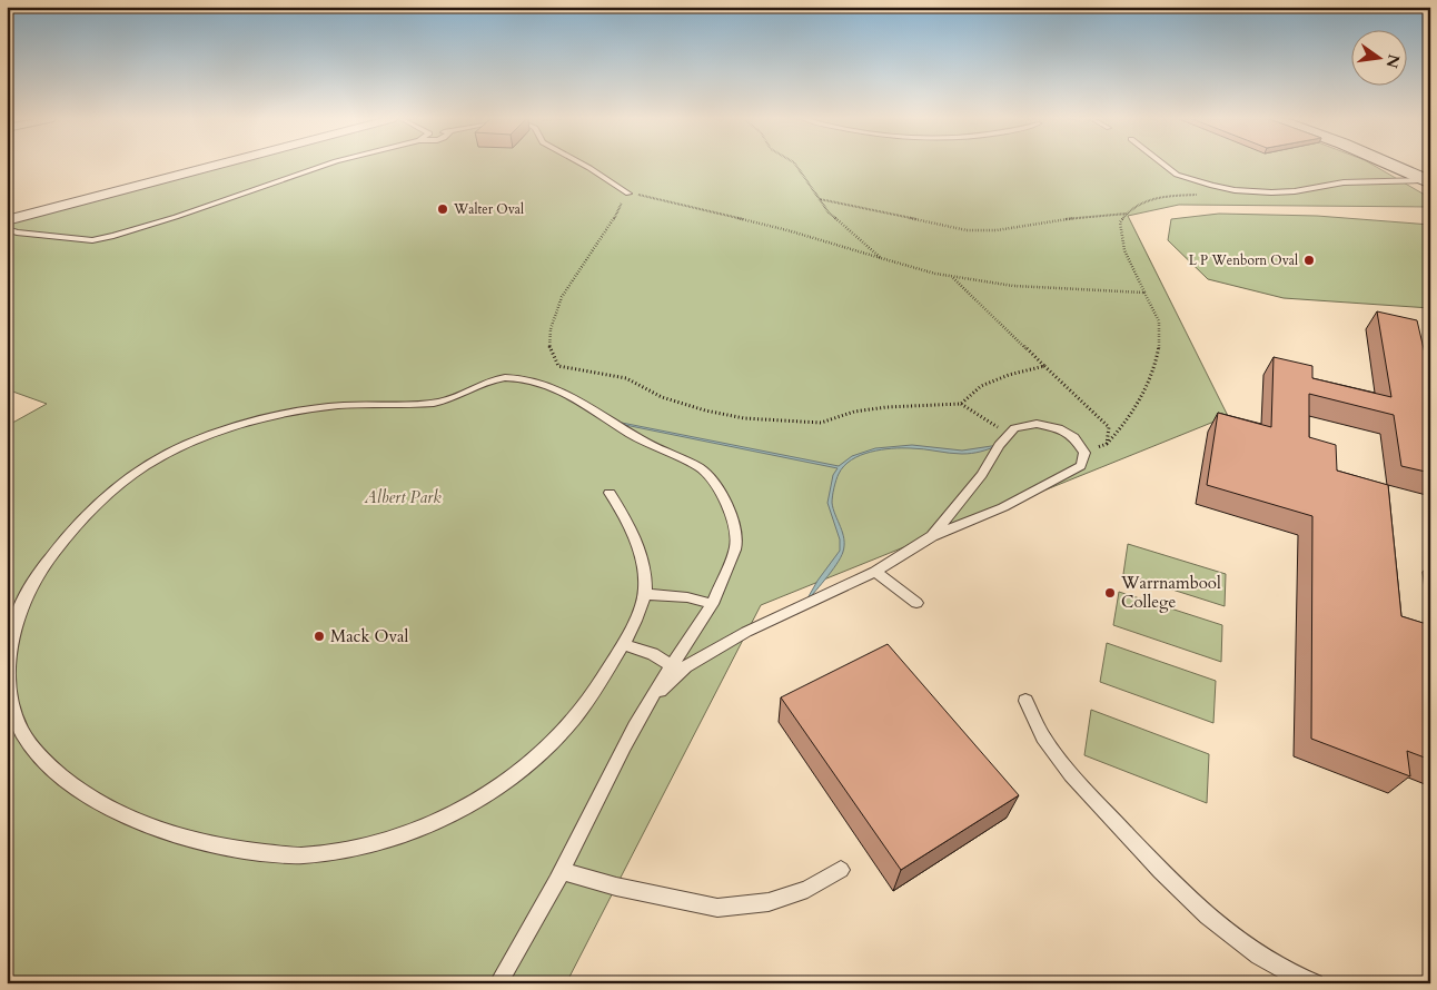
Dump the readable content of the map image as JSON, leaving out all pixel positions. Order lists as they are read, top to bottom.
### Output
{
  "parks": ["Albert Park"],
  "places": [
    "Walter Oval",
    "L P Wenborn Oval",
    "Warrnambool College",
    "Mack Oval"
  ],
  "north": "right"
}
